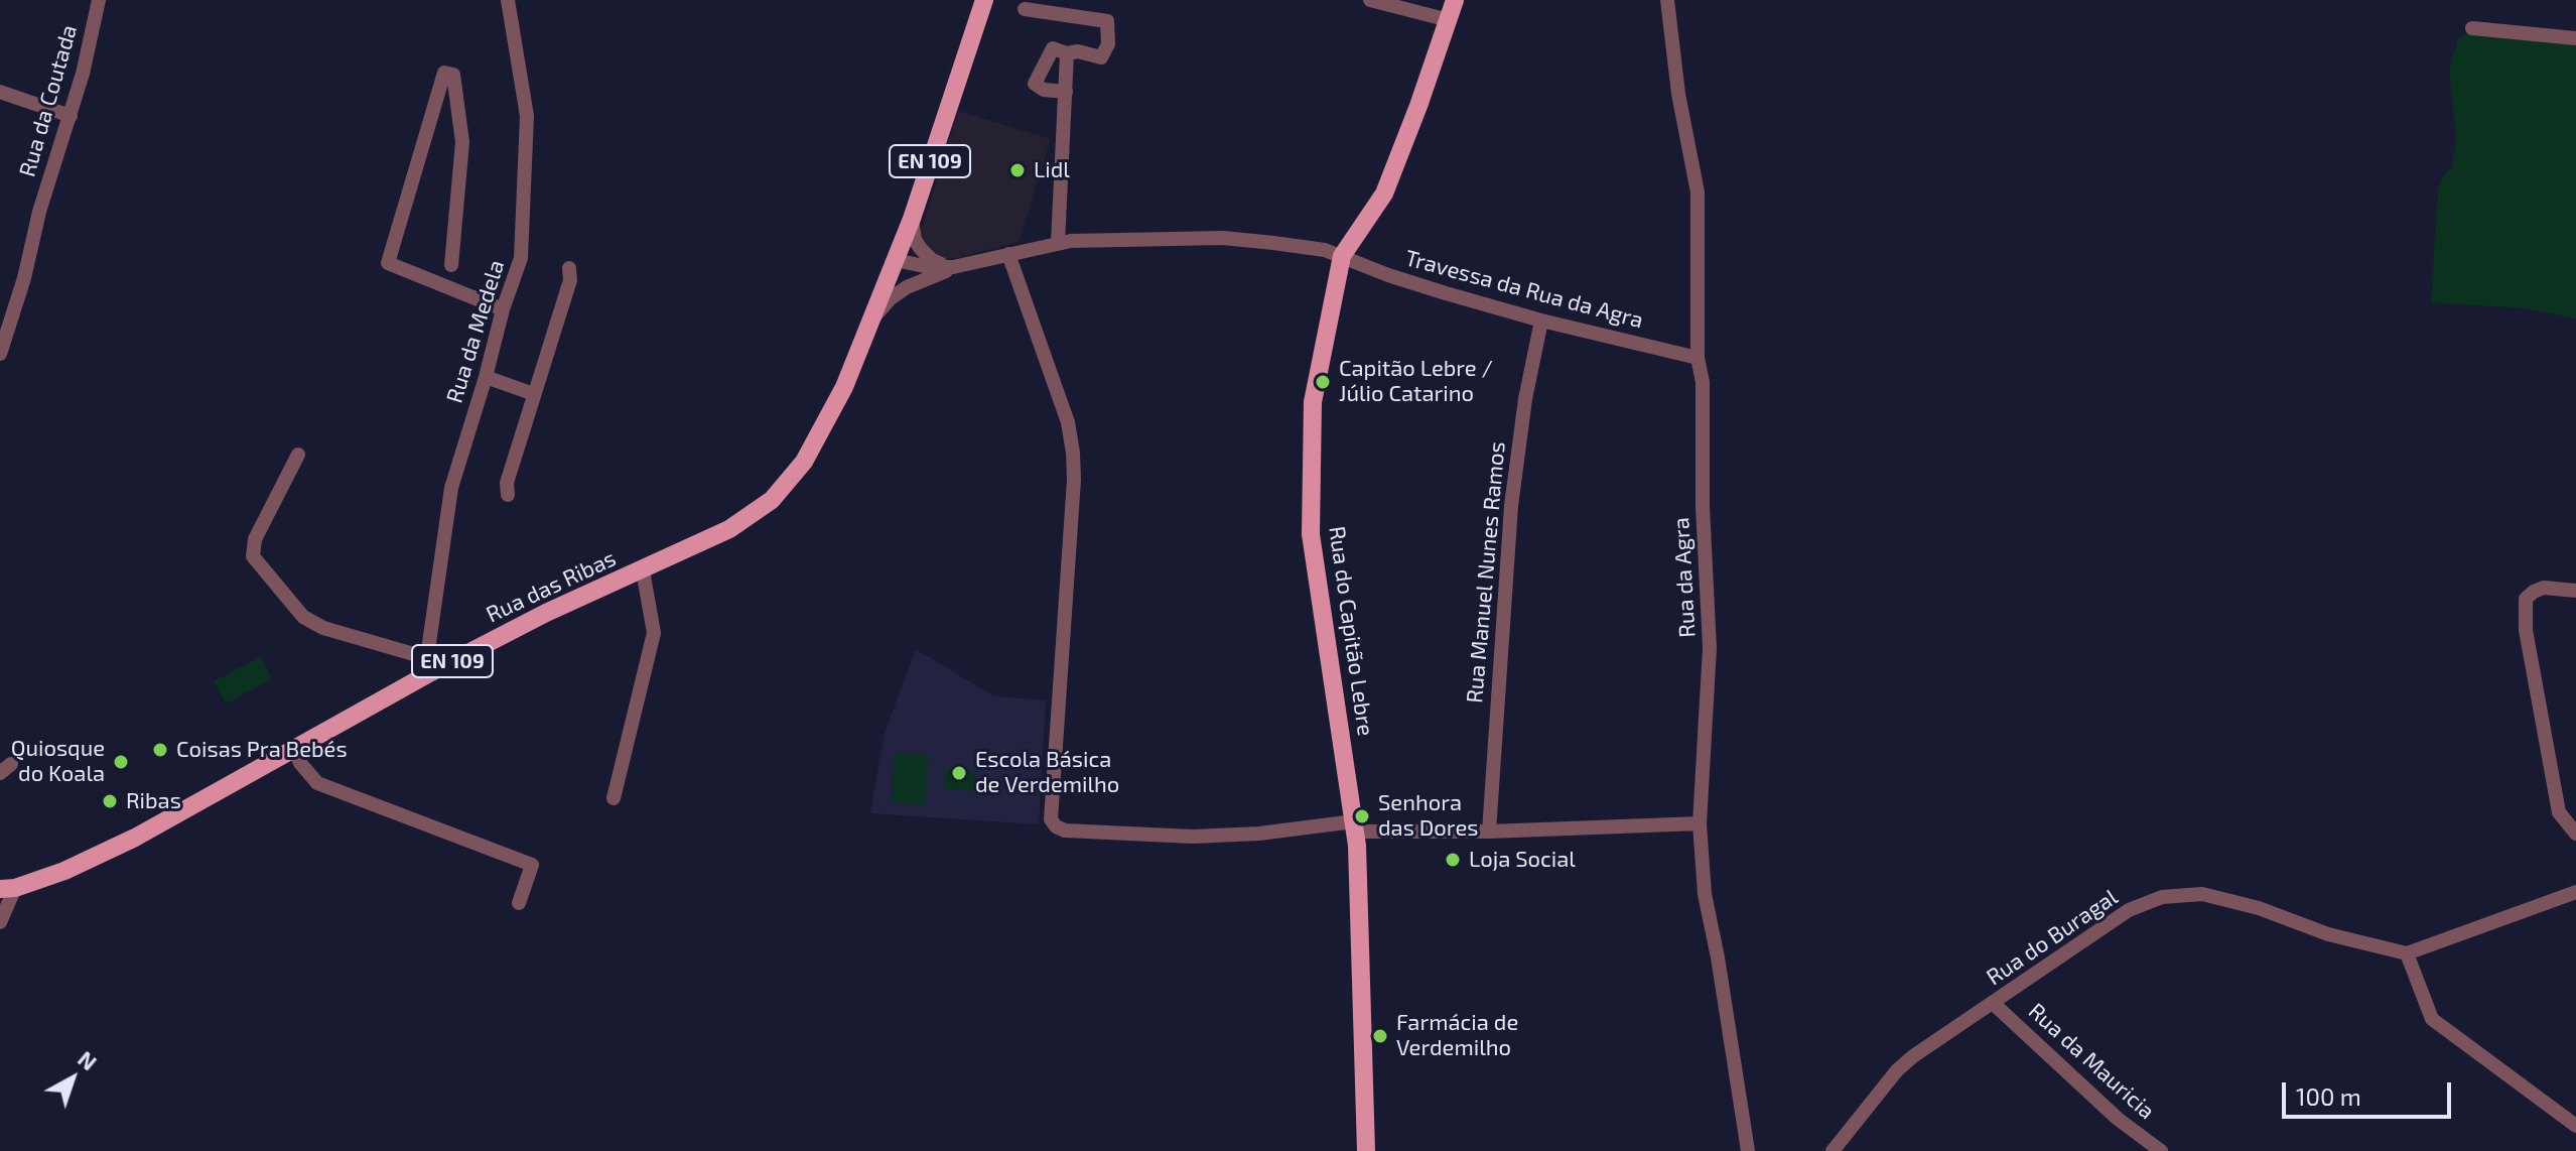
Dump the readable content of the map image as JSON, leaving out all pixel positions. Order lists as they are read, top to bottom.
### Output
{
  "streets": {
    "main road": ["EN 109", "Rua das Ribas", "Rua do Capitão Lebre"],
    "street": [
      "Rua da Coutada",
      "Travessa da Rua da Agra",
      "Rua da Medela",
      "Rua Manuel Nunes Ramos",
      "Rua da Agra",
      "Rua do Buragal",
      "Rua da Mauricia"
    ]
  },
  "crossings": [
    ["EN 109", "Rua das Ribas"],
    ["Travessa da Rua da Agra", "Rua Manuel Nunes Ramos"],
    ["Travessa da Rua da Agra", "Rua da Agra"],
    ["Travessa da Rua da Agra", "Rua do Capitão Lebre"],
    ["Rua da Medela", "Rua das Ribas"],
    ["Rua do Buragal", "Rua da Mauricia"]
  ],
  "places": [
    "Lidl",
    "Capitão Lebre / Júlio Catarino",
    "Coisas Pra Bebés",
    "Quiosque do Koala",
    "Escola Básica de Verdemilho",
    "Ribas",
    "Senhora das Dores",
    "Loja Social",
    "Farmácia de Verdemilho"
  ],
  "scale_bar": "100 m",
  "north": "top right"
}
